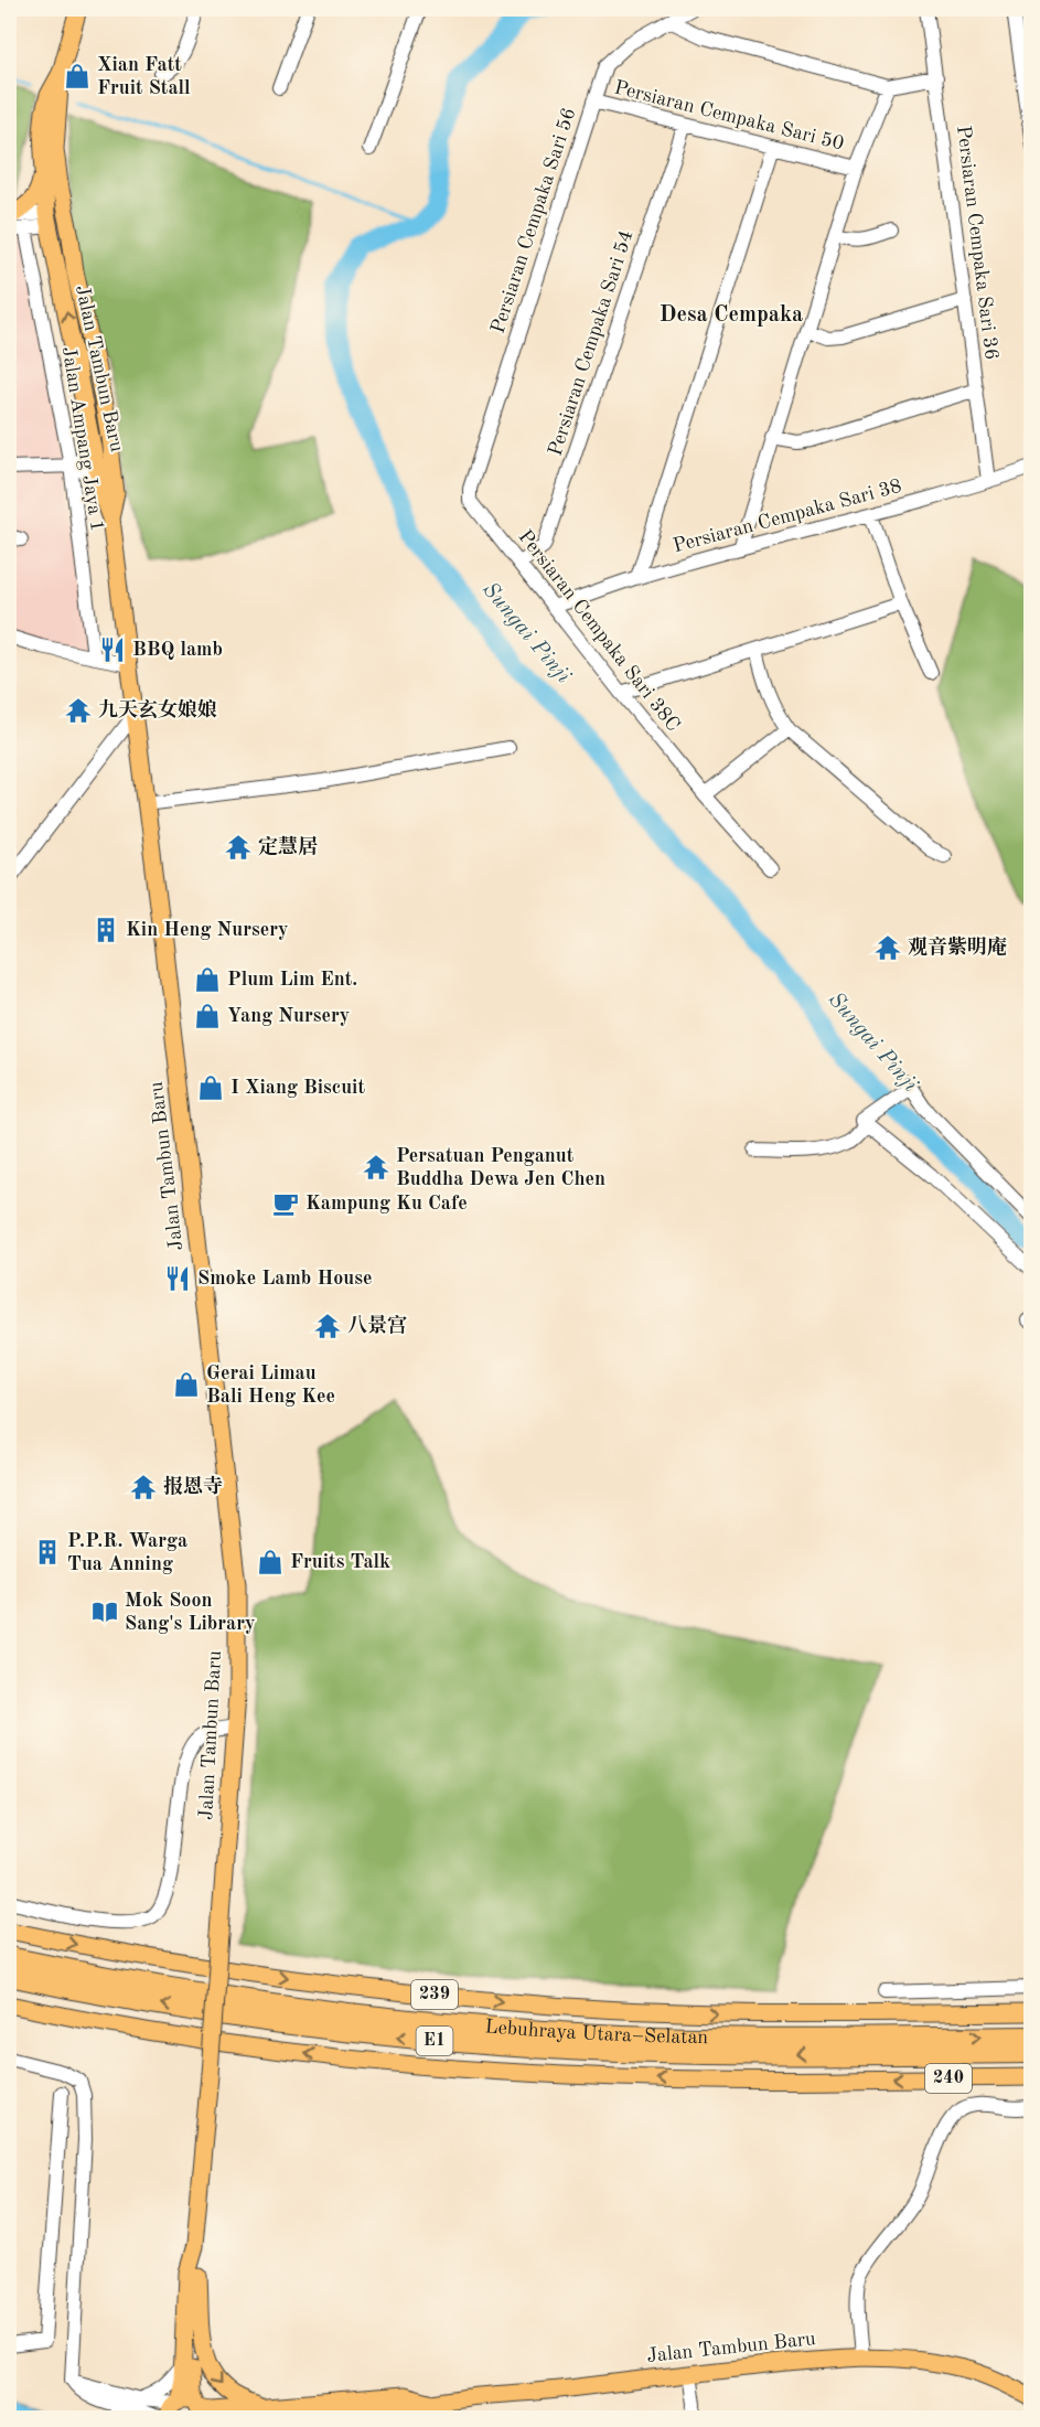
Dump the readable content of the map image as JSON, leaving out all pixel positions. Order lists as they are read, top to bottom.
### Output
{
  "streets": {
    "highway": ["Lebuhraya Utara–Selatan", "E1"],
    "main road": ["Jalan Tambun Baru", "239", "240"],
    "street": [
      "Persiaran Cempaka Sari 50",
      "Persiaran Cempaka Sari 56",
      "Persiaran Cempaka Sari 36",
      "Persiaran Cempaka Sari 54",
      "Jalan Ampang Jaya 1",
      "Persiaran Cempaka Sari 38",
      "Persiaran Cempaka Sari 38C"
    ]
  },
  "crossings": [
    ["Persiaran Cempaka Sari 50", "Persiaran Cempaka Sari 56"],
    ["Persiaran Cempaka Sari 50", "Persiaran Cempaka Sari 54"],
    ["Persiaran Cempaka Sari 56", "Persiaran Cempaka Sari 38C"],
    ["Persiaran Cempaka Sari 36", "Persiaran Cempaka Sari 38"],
    ["Persiaran Cempaka Sari 54", "Persiaran Cempaka Sari 38C"],
    ["Persiaran Cempaka Sari 38", "Persiaran Cempaka Sari 38C"]
  ],
  "districts": ["Desa Cempaka"],
  "water": ["Sungai Pinji"],
  "places": {
    "shop": [
      "Xian Fatt Fruit Stall",
      "Plum Lim Ent.",
      "Yang Nursery",
      "I Xiang Biscuit",
      "Gerai Limau Bali Heng Kee",
      "Fruits Talk"
    ],
    "restaurant": ["BBQ lamb", "Smoke Lamb House"],
    "temple": [
      "九天玄女娘娘",
      "定慧居",
      "观音紫明庵",
      "Persatuan Penganut Buddha Dewa Jen Chen",
      "八景宫",
      "报恩寺"
    ],
    "building": ["Kin Heng Nursery", "P.P.R. Warga Tua Anning"],
    "cafe": ["Kampung Ku Cafe"],
    "library": ["Mok Soon Sang's Library"]
  }
}
